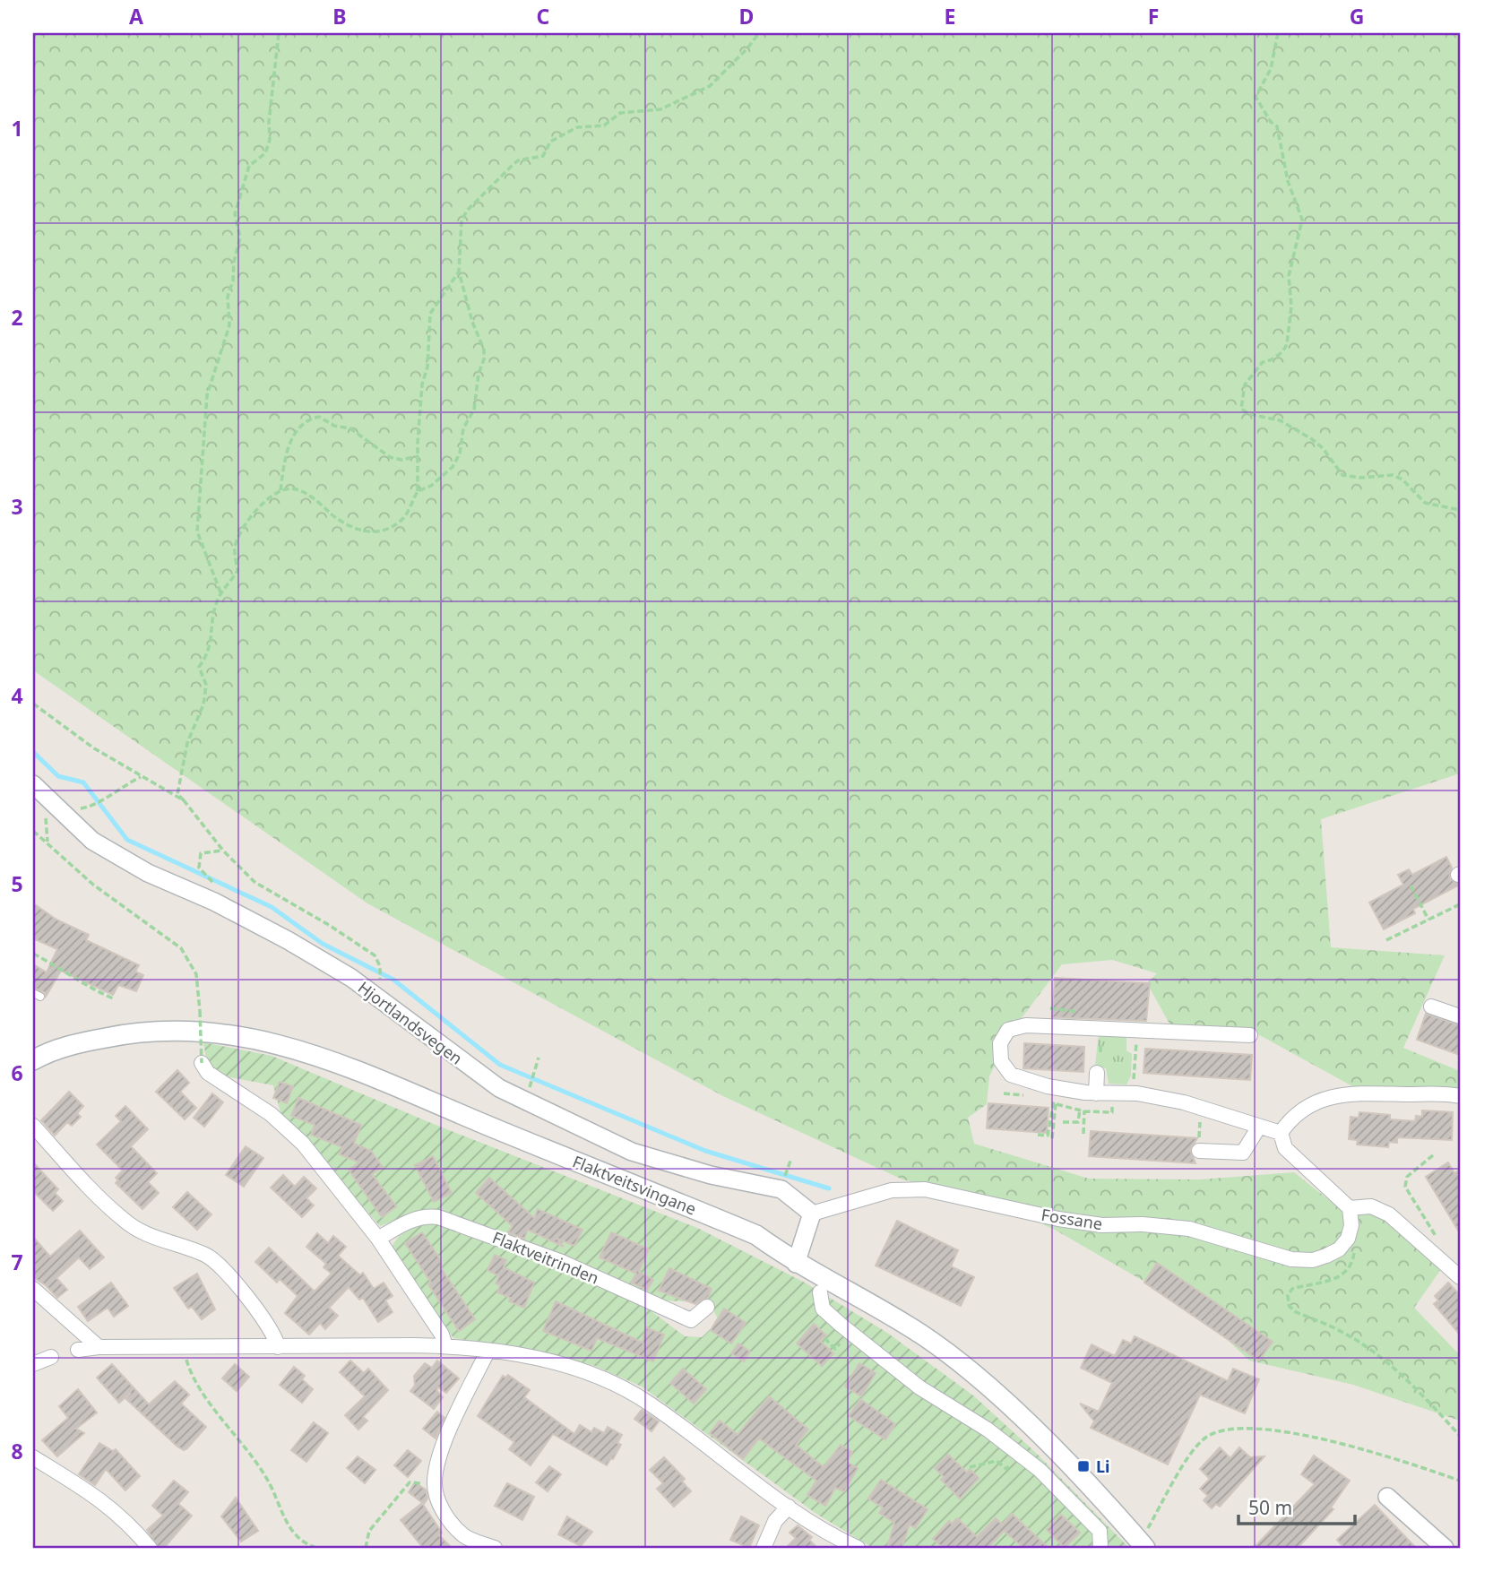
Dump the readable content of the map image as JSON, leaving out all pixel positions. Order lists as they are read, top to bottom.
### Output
{
  "streets": {
    "main road": ["Flaktveitsvingane"],
    "street": ["Hjortlandsvegen", "Fossane", "Flaktveitrinden"]
  },
  "crossings": [
    ["Hjortlandsvegen", "Fossane"]
  ],
  "places": {
    "transit": ["Li"]
  },
  "scale_bar": "50 m",
  "grid": {
    "columns": [
      "A",
      "B",
      "C",
      "D",
      "E",
      "F",
      "G"
    ],
    "rows": [
      "1",
      "2",
      "3",
      "4",
      "5",
      "6",
      "7",
      "8"
    ]
  }
}
